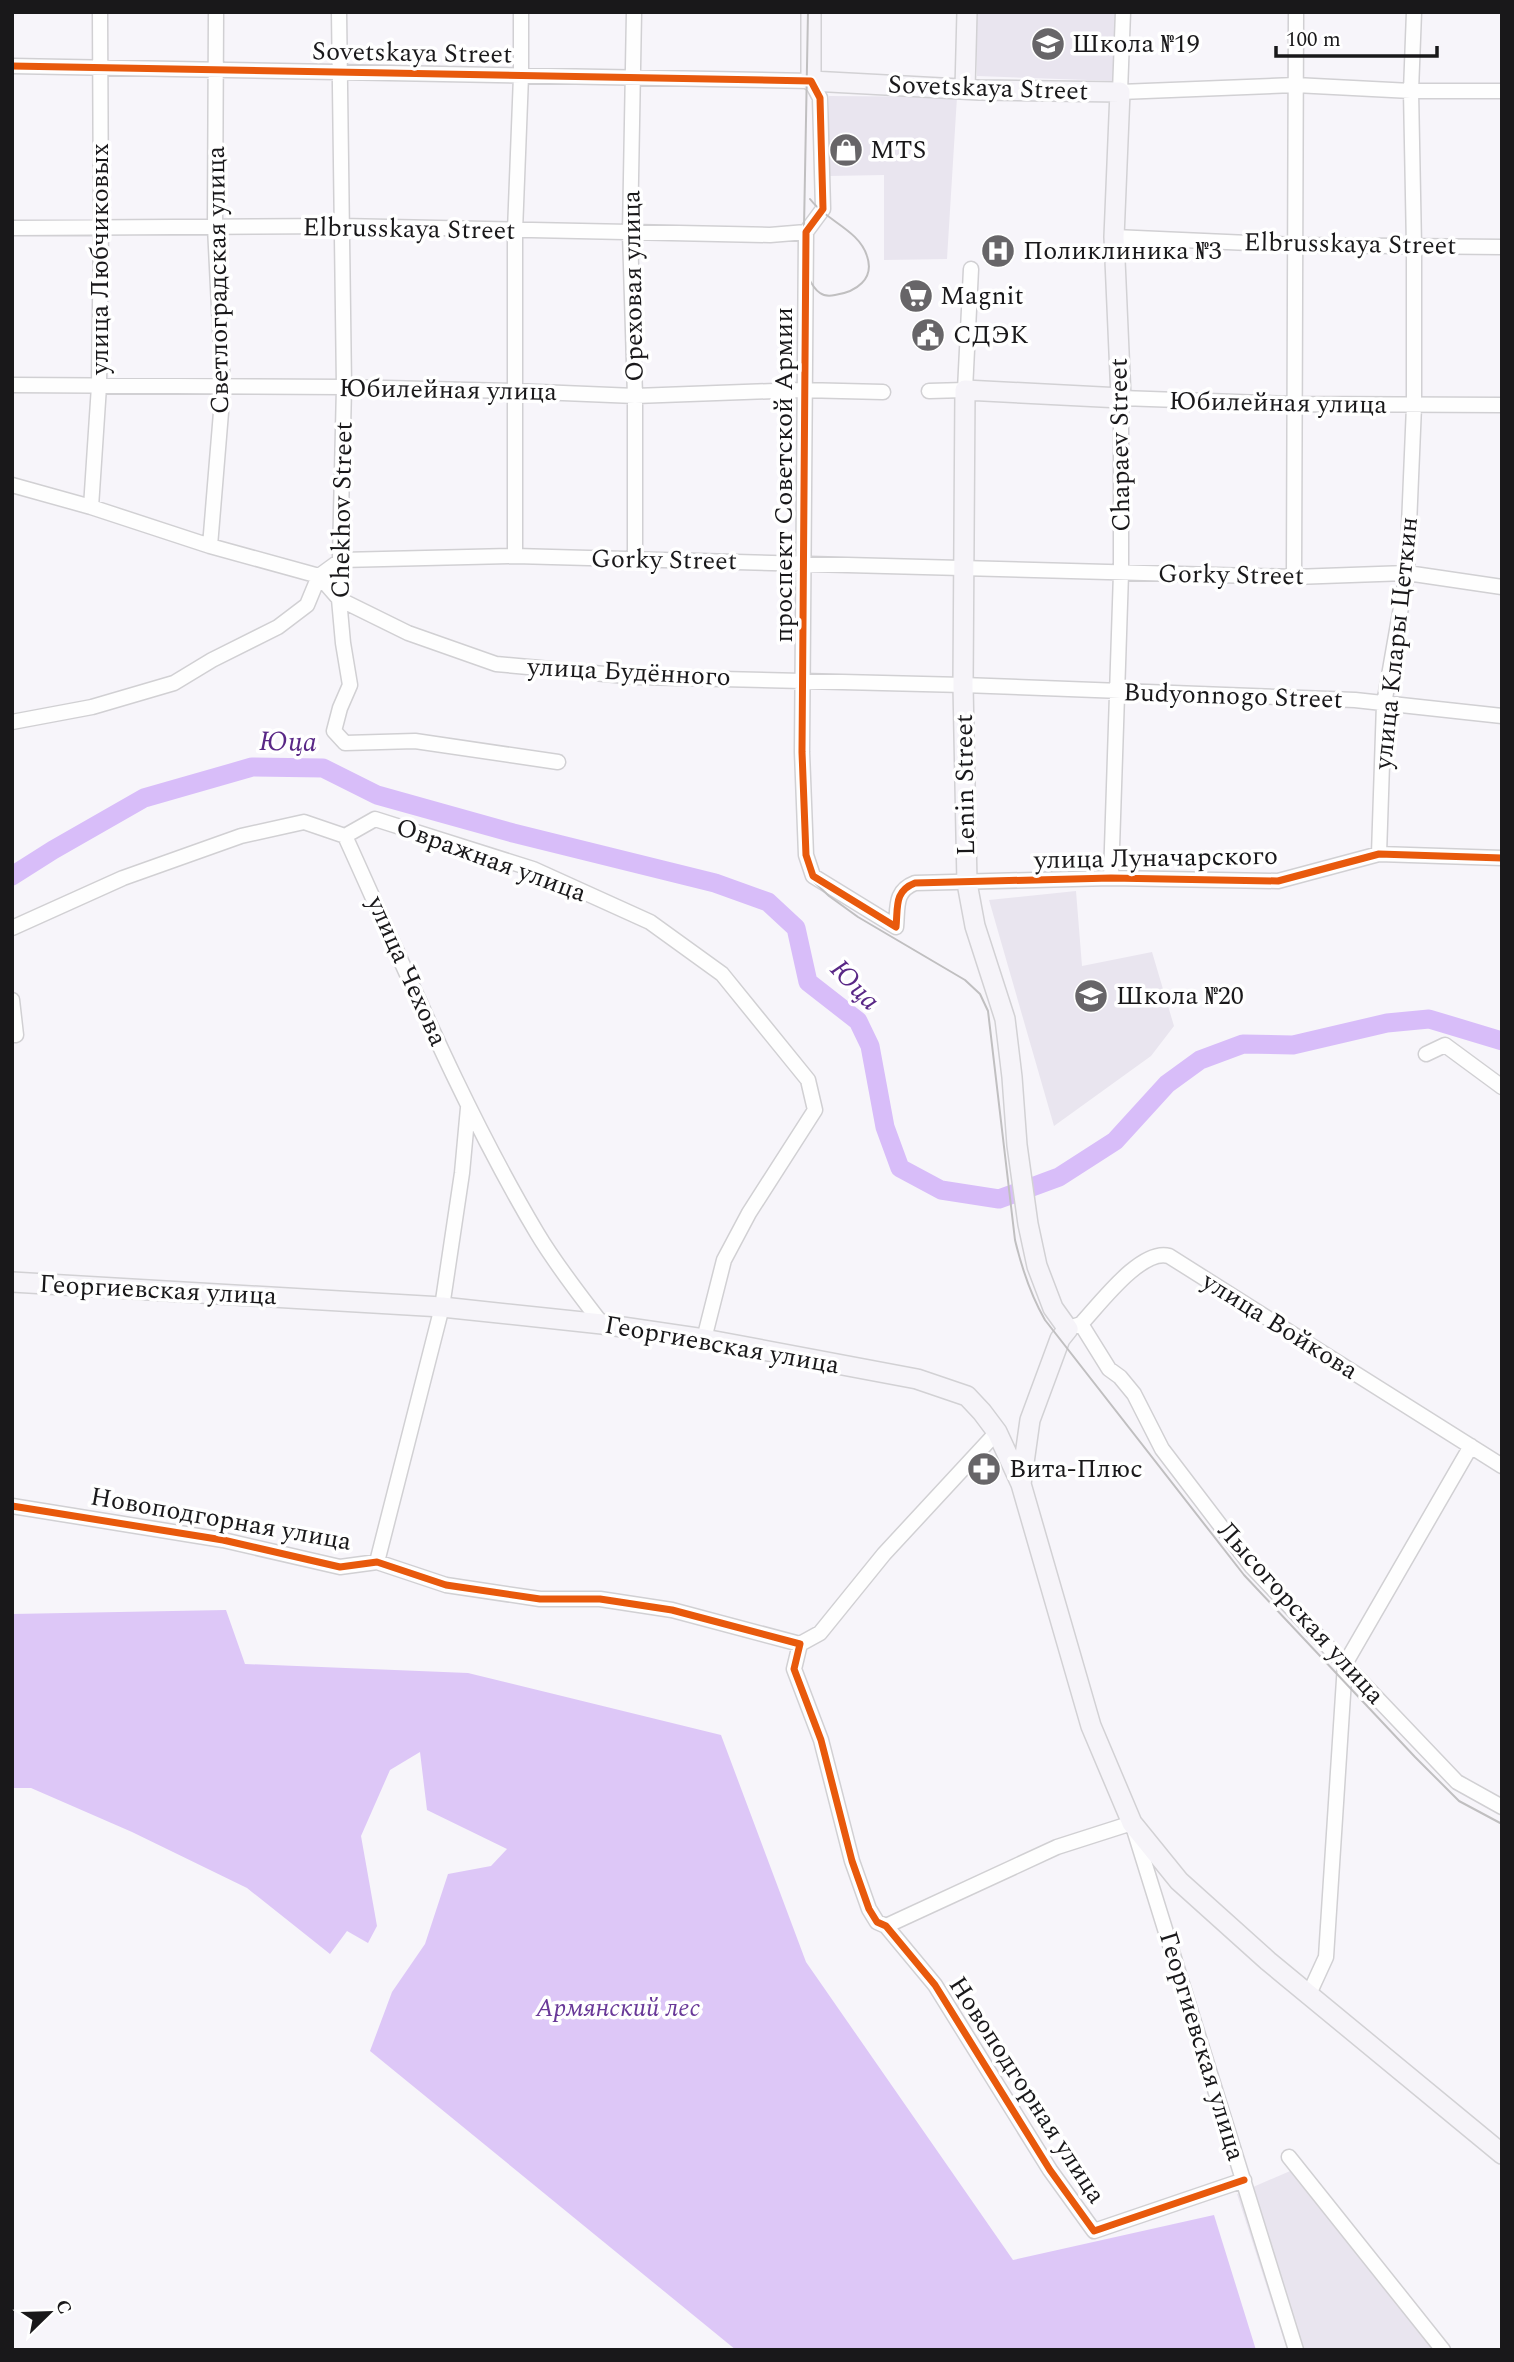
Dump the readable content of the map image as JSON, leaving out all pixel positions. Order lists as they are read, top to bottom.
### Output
{
  "streets": {
    "main road": [
      "Sovetskaya Street",
      "Юбилейная улица",
      "Chapaev Street",
      "проспект Советской Армии",
      "Lenin Street",
      "Георгиевская улица"
    ],
    "street": [
      "Elbrusskaya Street",
      "улица Любчиковых",
      "Светлоградская улица",
      "Ореховая улица",
      "Chekhov Street",
      "Gorky Street",
      "улица Клары Цеткин",
      "улица Будённого",
      "Budyonnogo Street",
      "улица Луначарского",
      "Овражная улица",
      "улица Чехова",
      "улица Войкова",
      "Новоподгорная улица",
      "Лысогорская улица"
    ]
  },
  "crossings": [
    ["Sovetskaya Street", "улица Любчиковых"],
    ["Sovetskaya Street", "Светлоградская улица"],
    ["Sovetskaya Street", "Ореховая улица"],
    ["Sovetskaya Street", "Chapaev Street"],
    ["Sovetskaya Street", "проспект Советской Армии"],
    ["Sovetskaya Street", "Chekhov Street"],
    ["Sovetskaya Street", "улица Клары Цеткин"],
    ["Elbrusskaya Street", "улица Любчиковых"],
    ["Elbrusskaya Street", "Светлоградская улица"],
    ["Elbrusskaya Street", "Ореховая улица"],
    ["Elbrusskaya Street", "Chapaev Street"],
    ["Elbrusskaya Street", "проспект Советской Армии"],
    ["Elbrusskaya Street", "Chekhov Street"],
    ["Elbrusskaya Street", "улица Клары Цеткин"],
    ["улица Любчиковых", "Юбилейная улица"],
    ["Светлоградская улица", "Юбилейная улица"],
    ["Ореховая улица", "Юбилейная улица"],
    ["Ореховая улица", "Gorky Street"],
    ["Юбилейная улица", "Chapaev Street"],
    ["Юбилейная улица", "проспект Советской Армии"],
    ["Юбилейная улица", "Chekhov Street"],
    ["Юбилейная улица", "улица Клары Цеткин"],
    ["Юбилейная улица", "Lenin Street"],
    ["Chapaev Street", "Gorky Street"],
    ["Chapaev Street", "Budyonnogo Street"],
    ["Chapaev Street", "улица Луначарского"],
    ["проспект Советской Армии", "Gorky Street"],
    ["проспект Советской Армии", "улица Будённого"],
    ["проспект Советской Армии", "улица Луначарского"],
    ["Chekhov Street", "Gorky Street"],
    ["Chekhov Street", "улица Будённого"],
    ["Gorky Street", "улица Клары Цеткин"],
    ["Gorky Street", "Lenin Street"],
    ["улица Клары Цеткин", "Budyonnogo Street"],
    ["улица Клары Цеткин", "улица Луначарского"],
    ["улица Будённого", "Budyonnogo Street"],
    ["улица Будённого", "Lenin Street"],
    ["Budyonnogo Street", "Lenin Street"],
    ["Lenin Street", "улица Луначарского"],
    ["Lenin Street", "улица Войкова"],
    ["Lenin Street", "Лысогорская улица"],
    ["Овражная улица", "улица Чехова"],
    ["Овражная улица", "Георгиевская улица"],
    ["улица Чехова", "Георгиевская улица"],
    ["улица Чехова", "Новоподгорная улица"],
    ["Георгиевская улица", "Новоподгорная улица"],
    ["улица Войкова", "Лысогорская улица"]
  ],
  "water": ["Юца"],
  "parks": ["Армянский лес"],
  "places": {
    "school or university": ["Школа №19", "Школа №20"],
    "shop": ["MTS"],
    "hospital": ["Поликлиника №3"],
    "supermarket": ["Magnit"],
    "public building": ["СДЭК"],
    "pharmacy": ["Вита-Плюс"]
  },
  "scale_bar": "100 m",
  "north": "top right"
}
